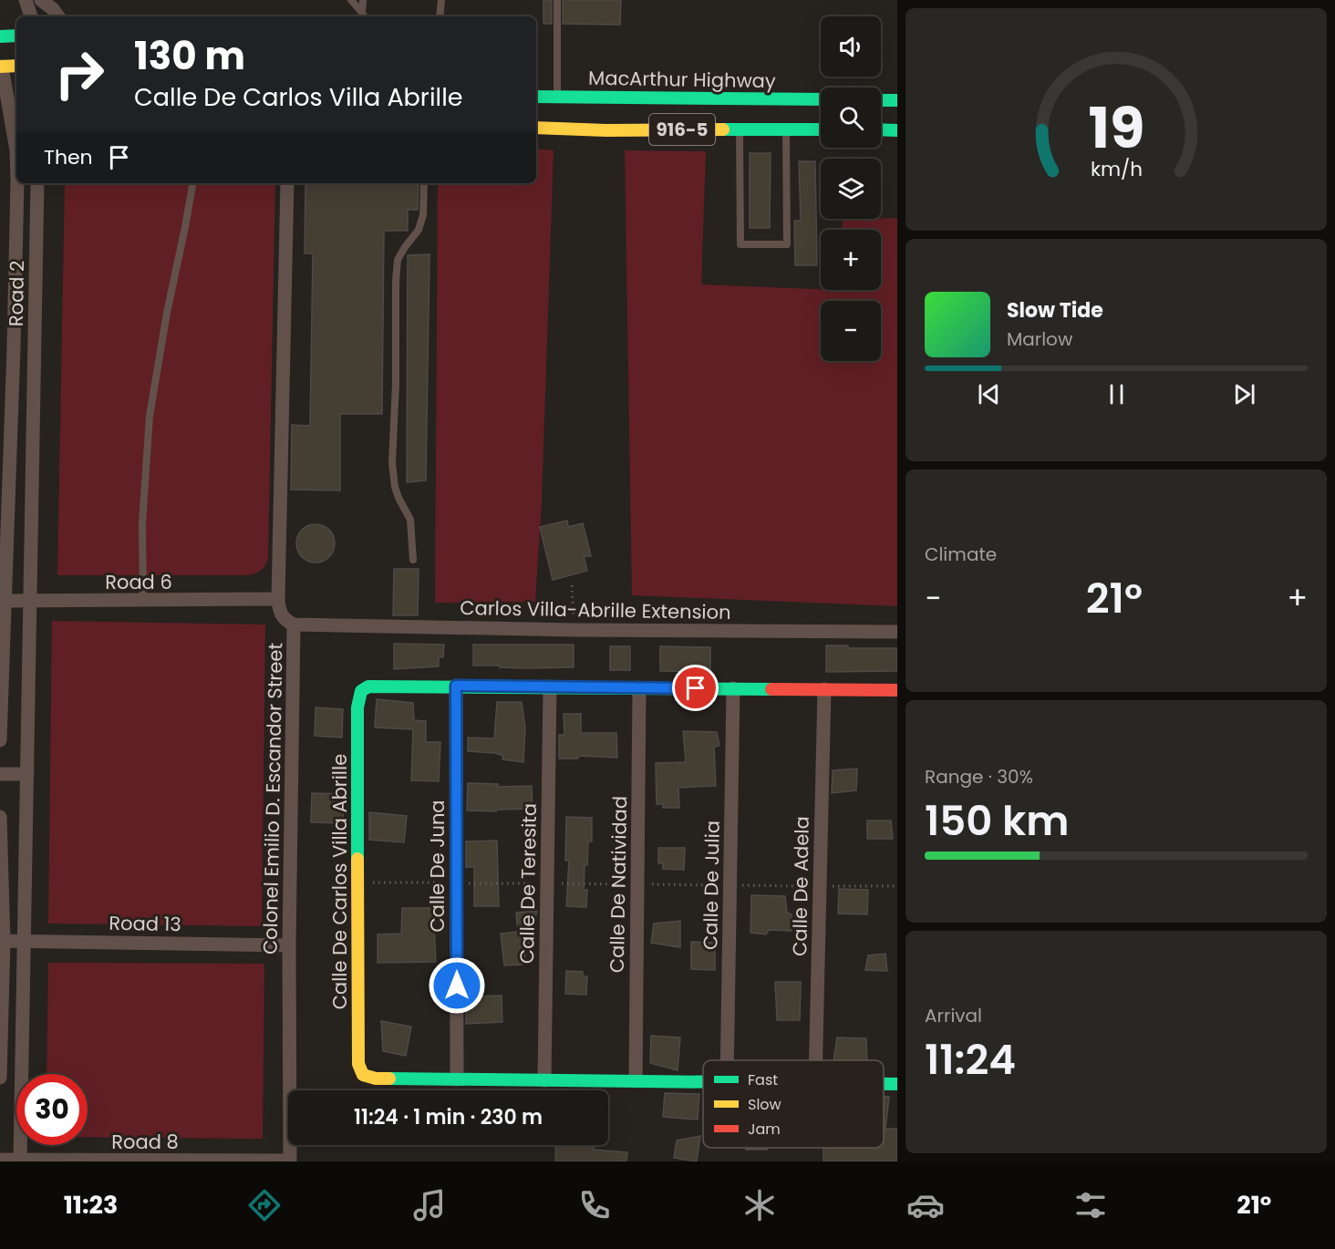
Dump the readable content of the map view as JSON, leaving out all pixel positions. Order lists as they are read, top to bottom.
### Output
{
  "streets": {
    "street": [
      "MacArthur Highway",
      "916-5",
      "Road 2",
      "Road 6",
      "Carlos Villa-Abrille Extension",
      "Colonel Emilio D. Escandor Street",
      "Calle De Juna",
      "Calle De Carlos Villa Abrille",
      "Calle De Teresita",
      "Calle De Natividad",
      "Calle De Julia",
      "Calle De Adela",
      "Road 13",
      "Road 8"
    ]
  },
  "crossings": [
    ["Road 2", "Road 6"],
    ["Road 2", "Road 13"],
    ["Road 2", "Road 8"],
    ["Road 6", "Colonel Emilio D. Escandor Street"],
    ["Carlos Villa-Abrille Extension", "Colonel Emilio D. Escandor Street"],
    ["Colonel Emilio D. Escandor Street", "Road 13"],
    ["Colonel Emilio D. Escandor Street", "Road 8"],
    ["Calle De Juna", "Calle De Carlos Villa Abrille"],
    ["Calle De Carlos Villa Abrille", "Calle De Teresita"],
    ["Calle De Carlos Villa Abrille", "Calle De Natividad"],
    ["Calle De Carlos Villa Abrille", "Calle De Julia"],
    ["Calle De Carlos Villa Abrille", "Calle De Adela"]
  ],
  "legend": ["Fast", "Slow", "Jam"],
  "page": {
    "map_buttons": ["+", "−"],
    "turn": ["130 m", "Calle De Carlos Villa Abrille"],
    "then": "Then",
    "song": ["Slow Tide", "Marlow"],
    "tile": [
      "Climate",
      ["Range · 30%", "150 km"],
      ["Arrival", "11:24"]
    ],
    "heat": ["−", "21°", "+"],
    "limit": "30",
    "trip": "11:24 · 1 min · 230 m",
    "tabs": ["11:23", "21°"],
    "gauge": ["19", "km/h"]
  }
}
